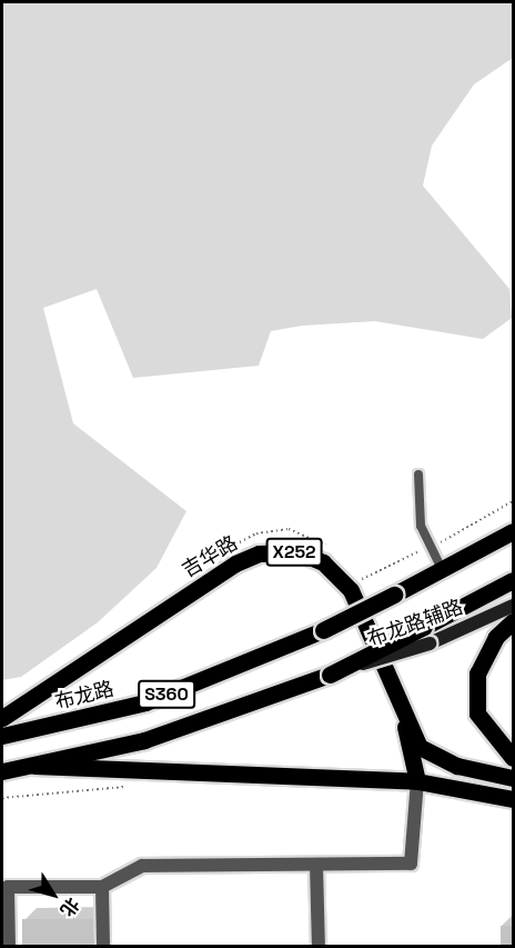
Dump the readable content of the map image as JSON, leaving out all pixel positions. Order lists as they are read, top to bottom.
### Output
{
  "streets": {
    "main road": [
      "X252",
      "吉华路",
      "布龙路辅路",
      "S360",
      "布龙路"
    ]
  },
  "crossings": [
    ["布龙路辅路", "S360"],
    ["S360", "布龙路"]
  ],
  "north": "bottom right"
}
